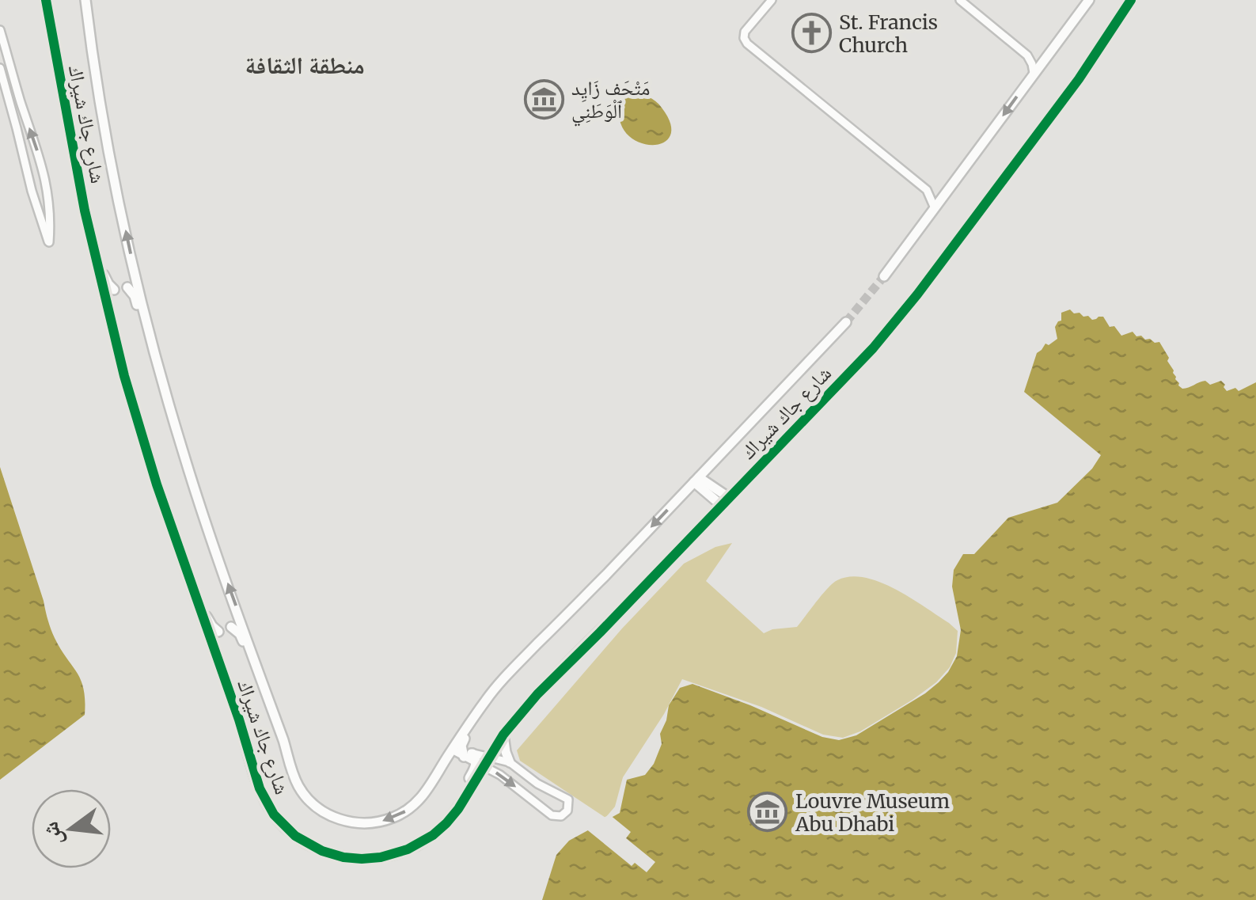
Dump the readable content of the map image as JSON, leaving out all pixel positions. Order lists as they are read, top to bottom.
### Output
{
  "streets": {
    "street": ["شارع جاك شيراك"]
  },
  "districts": ["منطقة الثقافة"],
  "places": {
    "church": ["St. Francis Church"],
    "museum": ["مَتْحَف زَايِد ٱلْوَطَنِي", "Louvre Museum Abu Dhabi"]
  },
  "north": "left"
}
